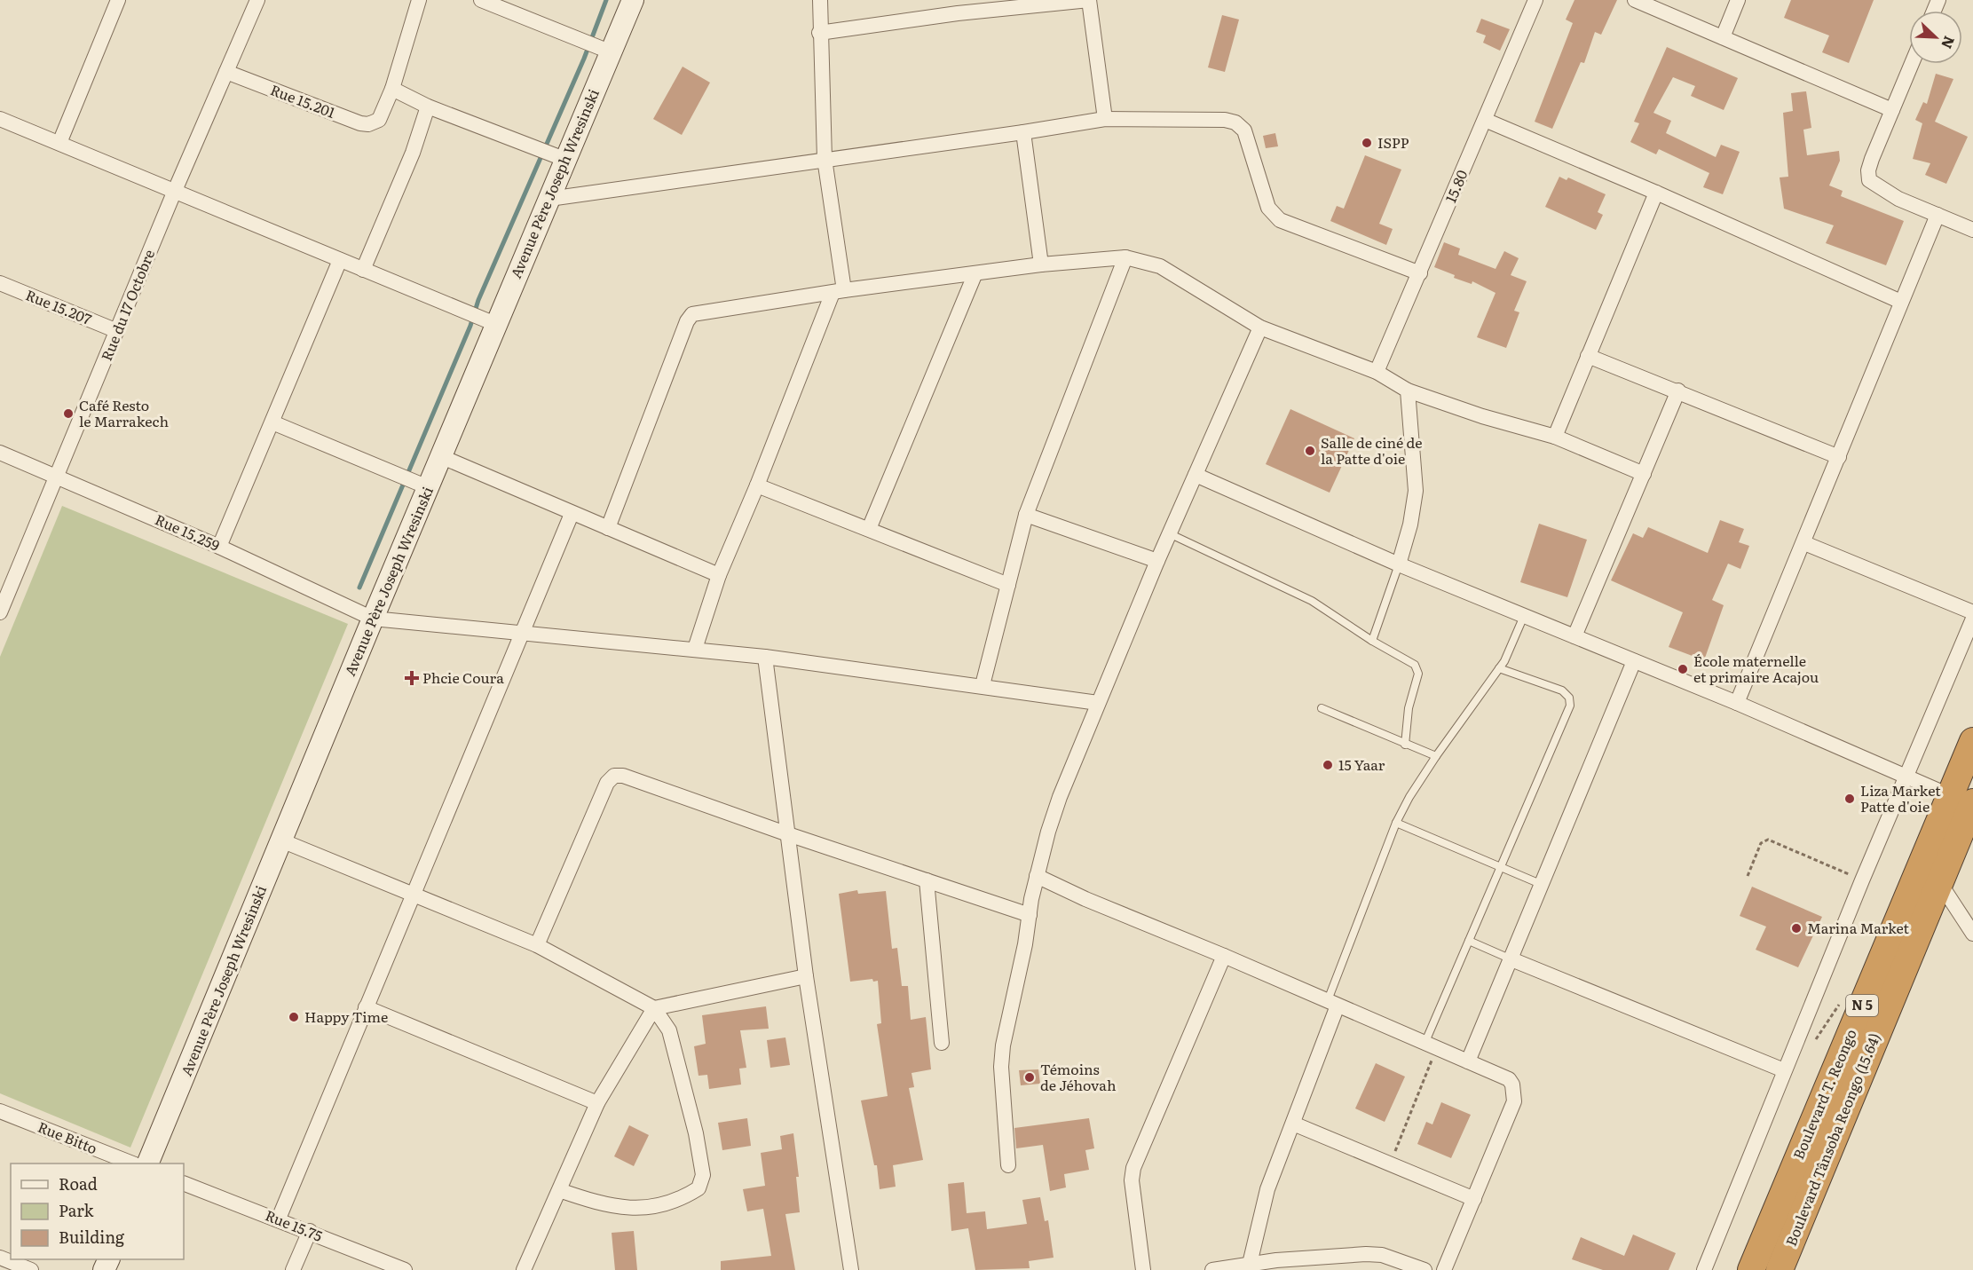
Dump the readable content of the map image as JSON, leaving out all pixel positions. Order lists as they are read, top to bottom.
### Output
{
  "streets": {
    "highway": ["N 5", "Boulevard T. Reongo", "Boulevard Tânsoba Reongo (15.64)"],
    "street": [
      "Rue 15.201",
      "Avenue Père Joseph Wresinski",
      "15.80",
      "Rue du 17 Octobre",
      "Rue 15.207",
      "Rue 15.259",
      "Rue Bitto",
      "Rue 15.75"
    ]
  },
  "crossings": [
    ["Rue 15.201", "Rue du 17 Octobre"],
    ["Avenue Père Joseph Wresinski", "Rue 15.259"],
    ["Rue du 17 Octobre", "Rue 15.207"],
    ["Rue du 17 Octobre", "Rue 15.259"],
    ["Boulevard T. Reongo", "Boulevard Tânsoba Reongo (15.64)"]
  ],
  "places": {
    "other": [
      "ISPP",
      "Café Resto le Marrakech",
      "Salle de ciné de la Patte d'oie",
      "École maternelle et primaire Acajou",
      "15 Yaar",
      "Liza Market Patte d'oie",
      "Marina Market",
      "Happy Time",
      "Témoins de Jéhovah"
    ],
    "health": ["Phcie Coura"]
  },
  "legend": ["Road", "Park", "Building"],
  "north": "bottom right"
}
